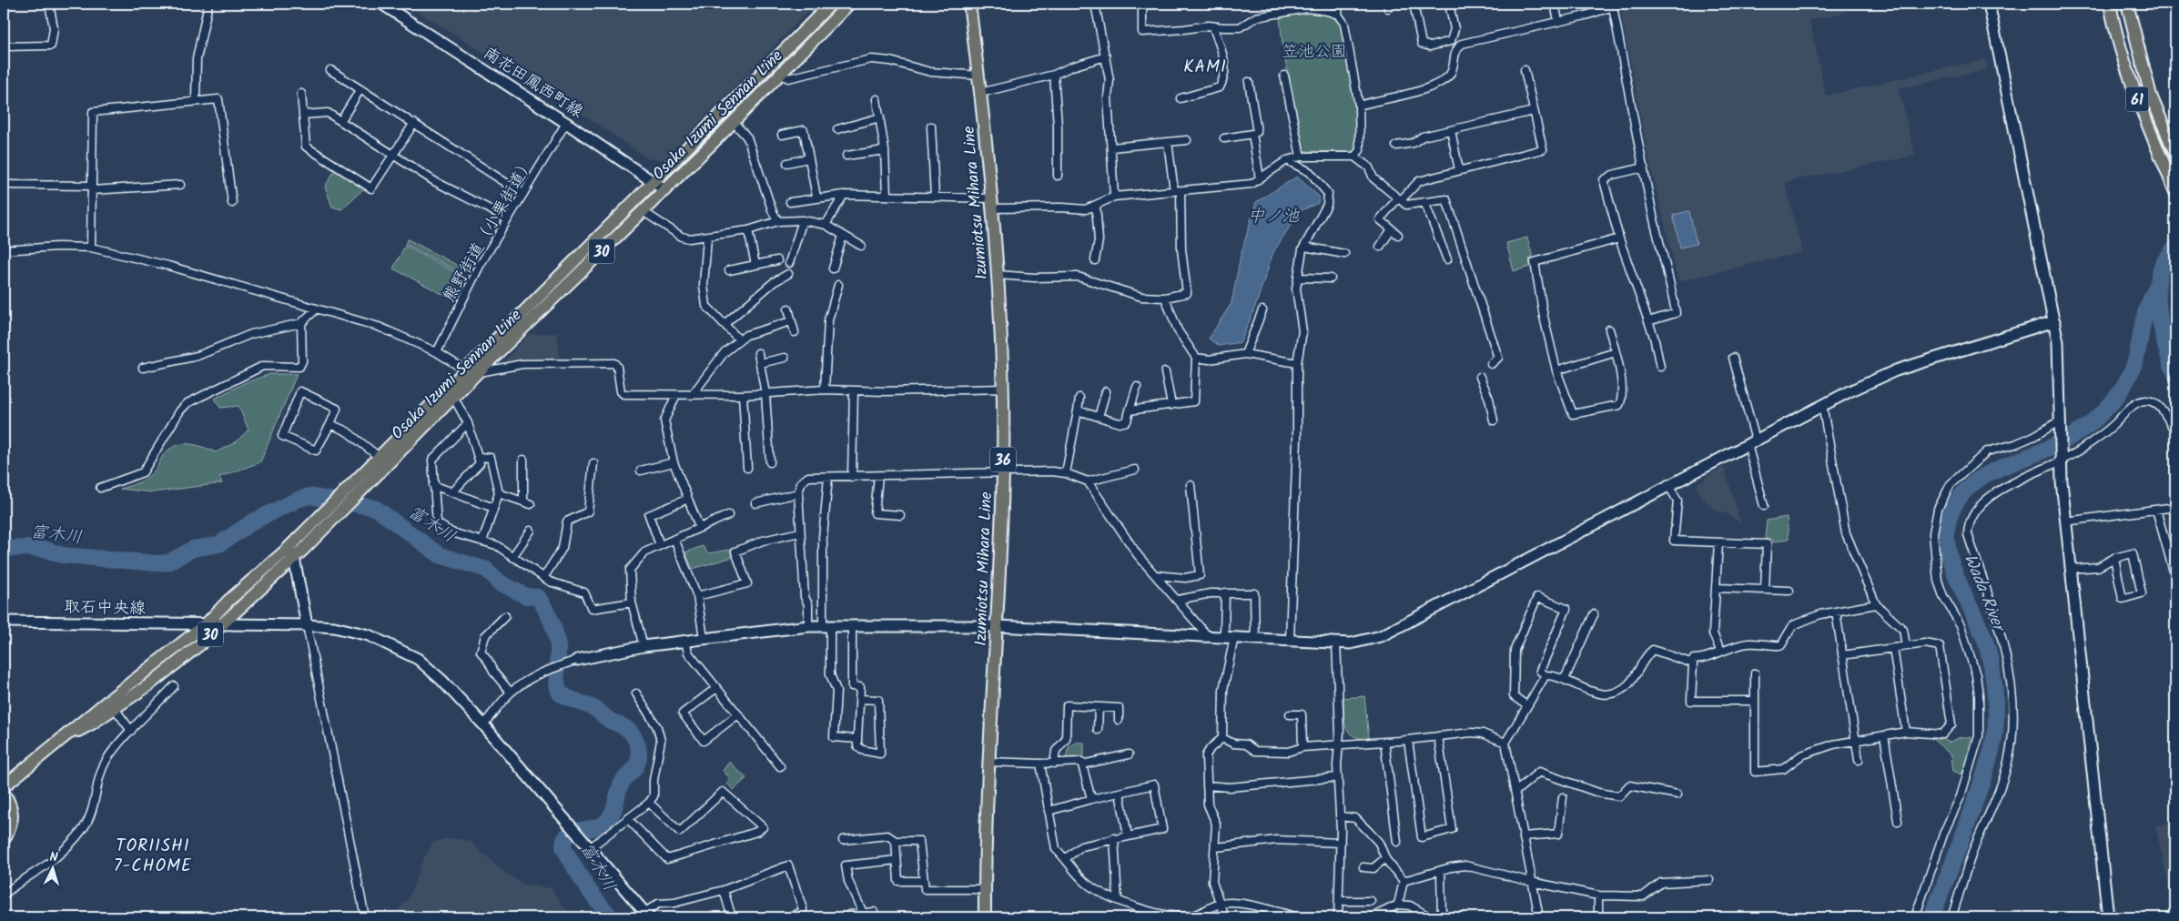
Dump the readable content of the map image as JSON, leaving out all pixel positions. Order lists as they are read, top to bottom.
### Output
{
  "streets": {
    "main road": [
      "61",
      "Osaka Izumi Sennan Line",
      "Izumiotsu Mihara Line",
      "30",
      "36"
    ],
    "street": ["南花田鳳西町線", "熊野街道（小栗街道）", "取石中央線"]
  },
  "crossings": [
    ["南花田鳳西町線", "Osaka Izumi Sennan Line"],
    ["南花田鳳西町線", "熊野街道（小栗街道）"],
    ["Osaka Izumi Sennan Line", "取石中央線"]
  ],
  "districts": ["KAMI", "TORIISHI 7-CHOME"],
  "water": ["中ノ池", "富木川", "Wada River"],
  "parks": ["笠池公園"],
  "north": "top"
}
